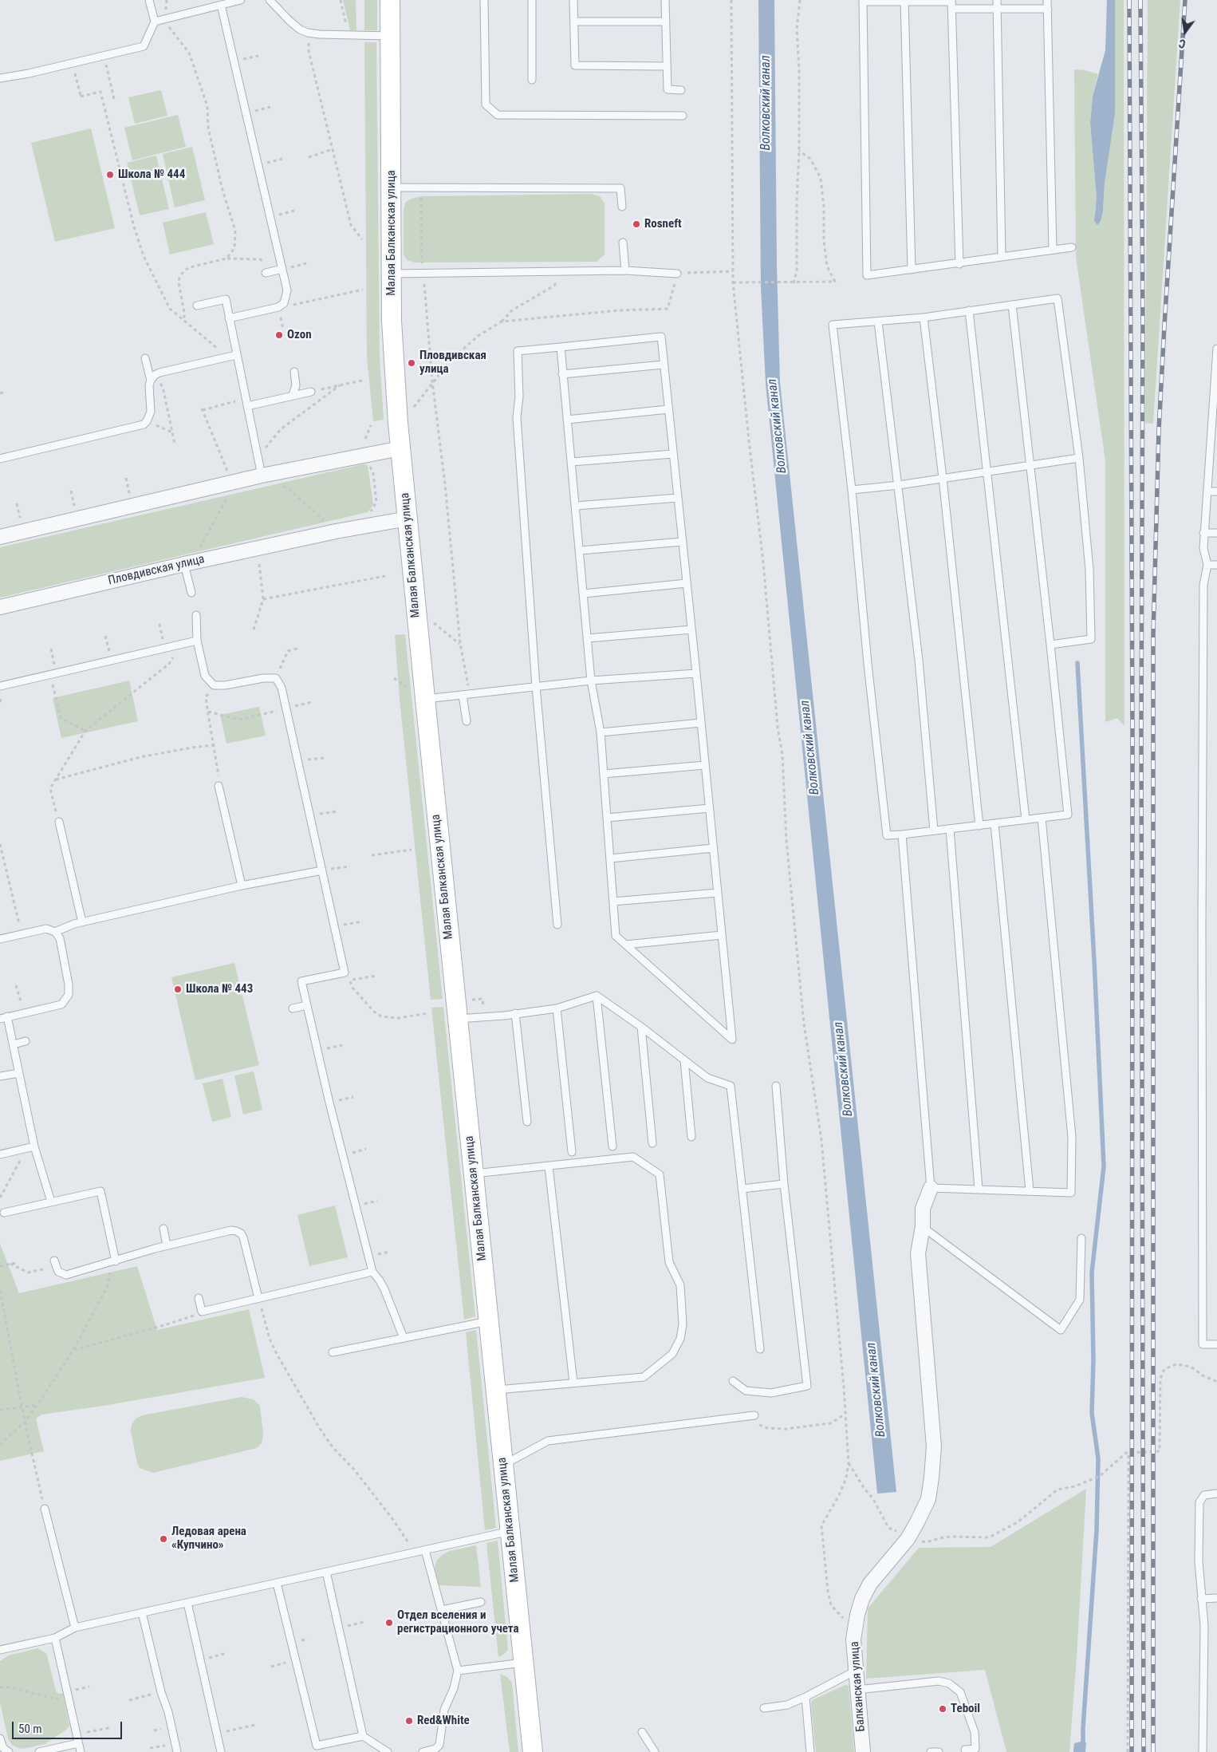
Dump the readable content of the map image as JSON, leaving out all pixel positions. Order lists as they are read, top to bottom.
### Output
{
  "streets": {
    "street": ["Малая Балканская улица", "Пловдивская улица", "Балканская улица"]
  },
  "crossings": [
    ["Малая Балканская улица", "Пловдивская улица"]
  ],
  "water": ["Волковский канал"],
  "places": [
    "Школа № 444",
    "Rosneft",
    "Ozon",
    "Пловдивская улица",
    "Школа № 443",
    "Ледовая арена «Купчино»",
    "Отдел вселения и регистрационного учета",
    "Teboil",
    "Red&White"
  ],
  "scale_bar": "50 m",
  "north": "bottom"
}
